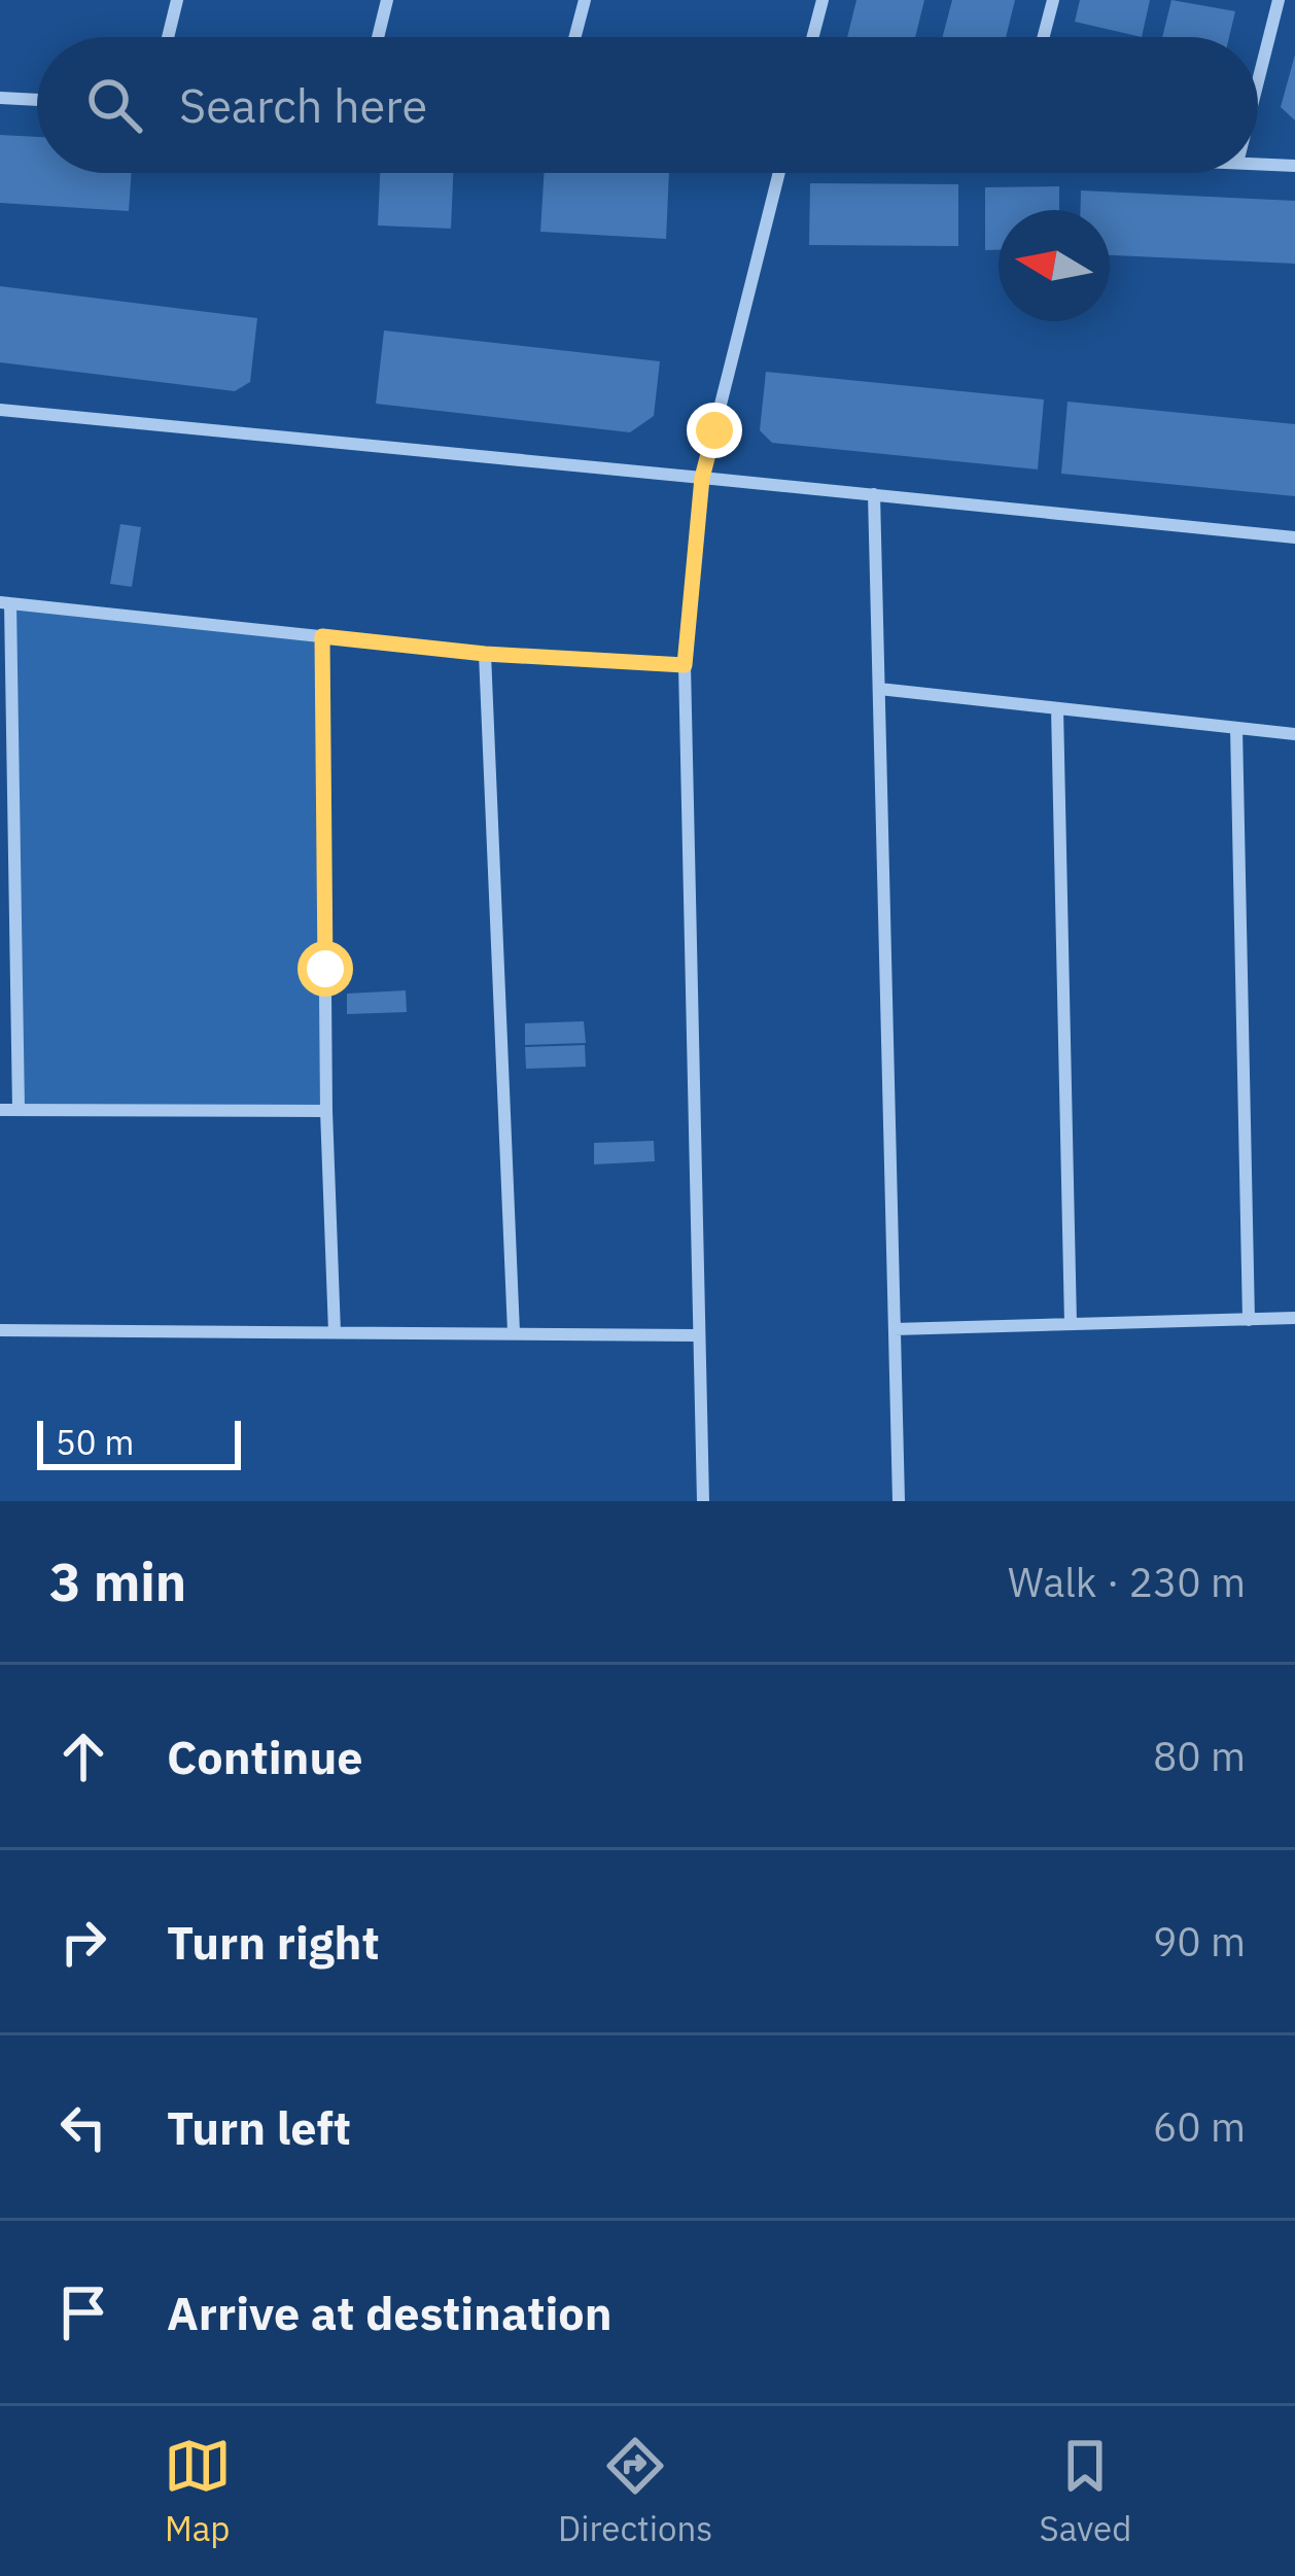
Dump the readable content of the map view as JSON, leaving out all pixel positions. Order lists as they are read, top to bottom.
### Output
{
  "scale_bar": "50 m",
  "north": "left",
  "page": {
    "search": "Search here",
    "scale": "50 m",
    "heading": ["3 min", "Walk · 230 m"],
    "list": [
      ["Continue", "80 m"],
      ["Turn right", "90 m"],
      ["Turn left", "60 m"],
      "Arrive at destination"
    ],
    "nav": ["Map", "Directions", "Saved"]
  }
}
